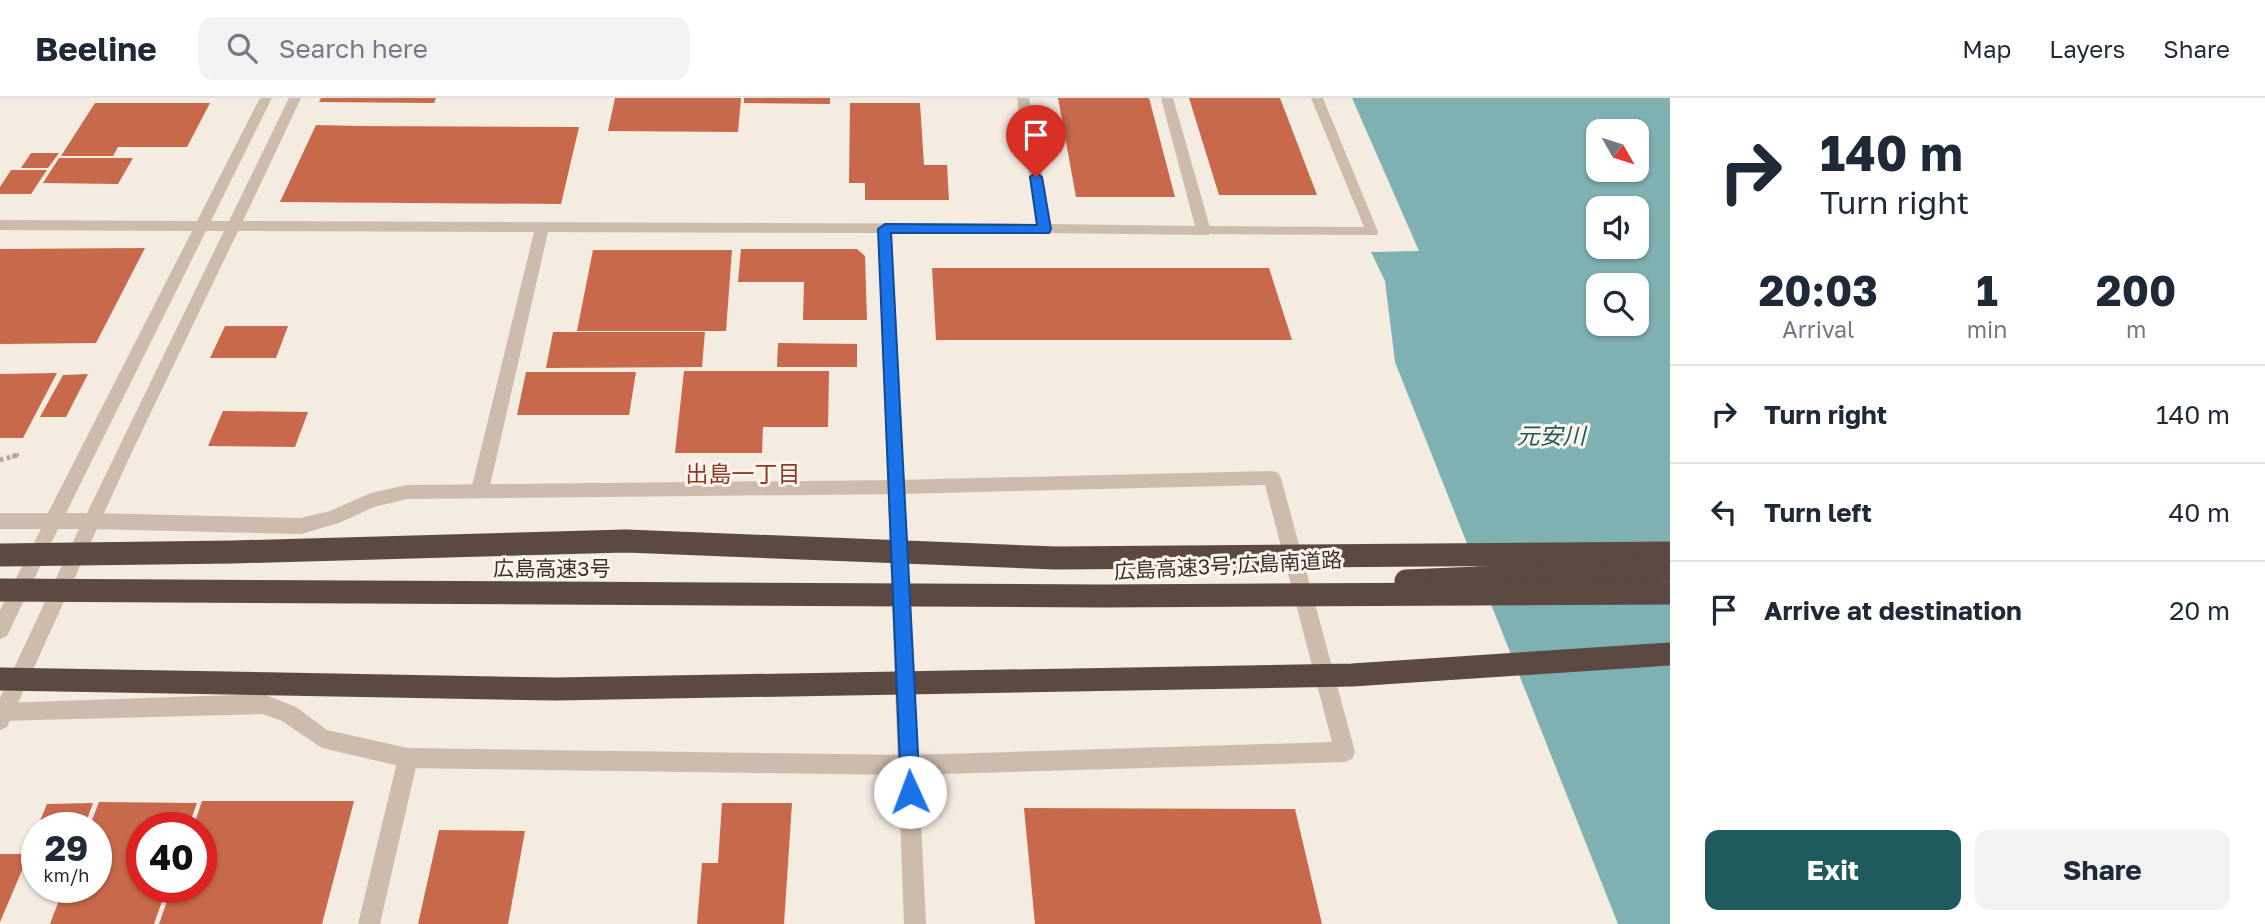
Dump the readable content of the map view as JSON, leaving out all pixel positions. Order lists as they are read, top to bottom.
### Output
{
  "streets": {
    "highway": ["広島高速3号;広島南道路", "広島高速3号"]
  },
  "crossings": [
    ["広島高速3号;広島南道路", "広島高速3号"]
  ],
  "districts": ["出島一丁目"],
  "water": ["元安川"],
  "north": "bottom right",
  "page": {
    "header": "Beeline",
    "search": "Search here",
    "nav": ["Map", "Layers", "Share"],
    "turn": ["140 m", "Turn right"],
    "eta": [
      "20:03",
      "Arrival",
      "1",
      "min",
      "200",
      "m"
    ],
    "list": [
      {
        "name": "Turn right",
        "value": "140 m"
      },
      {
        "name": "Turn left",
        "value": "40 m"
      },
      {
        "name": "Arrive at destination",
        "value": "20 m"
      }
    ],
    "speed": "29 km/h",
    "limit": "40",
    "buttons": ["Exit", "Share"]
  }
}
